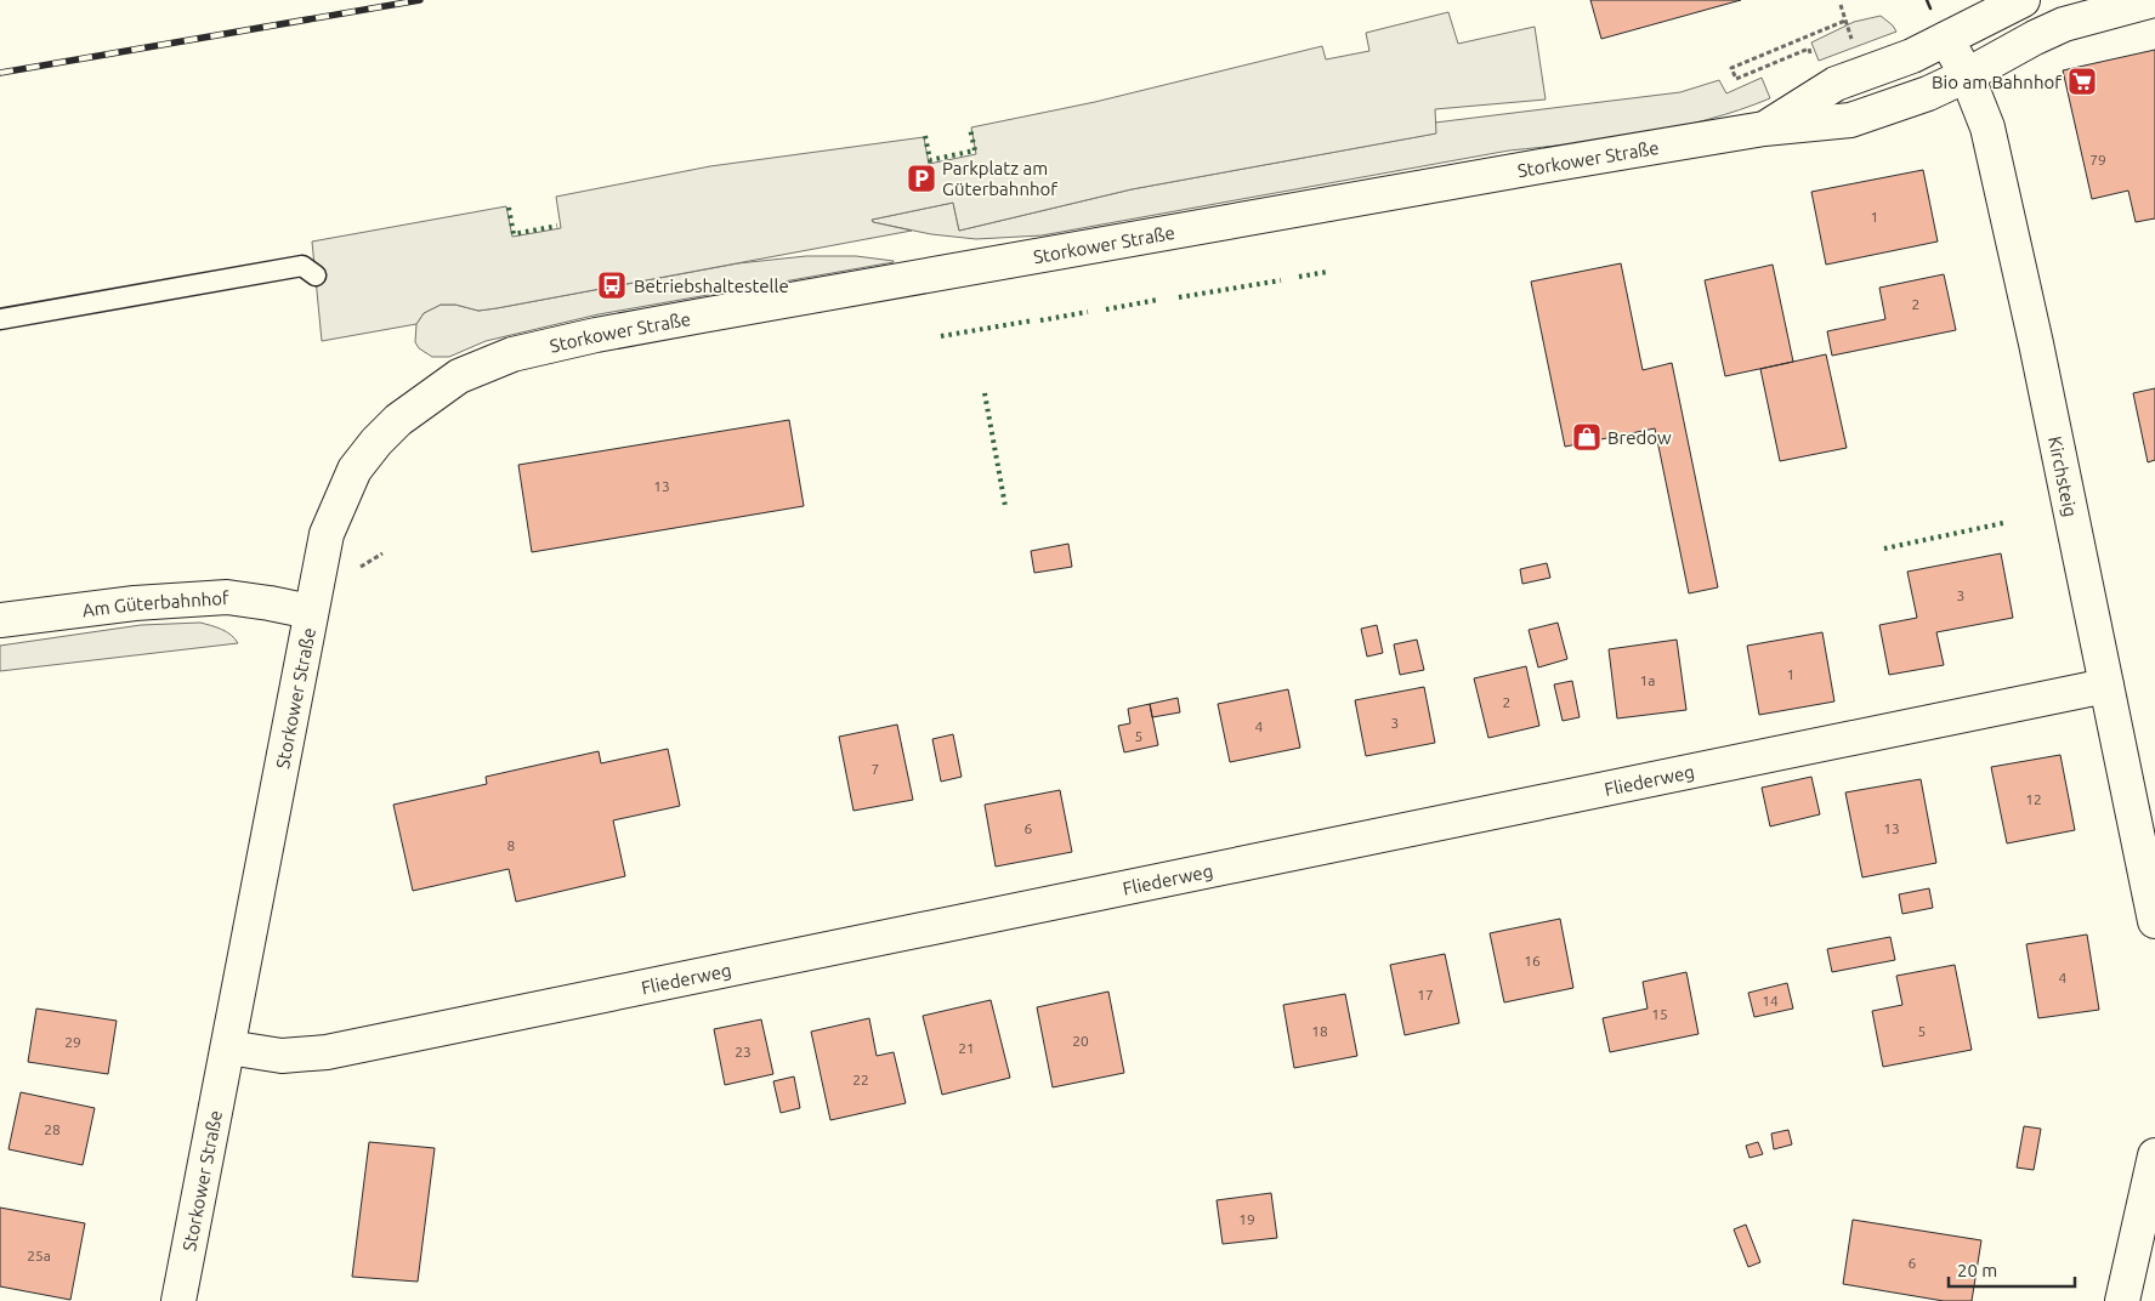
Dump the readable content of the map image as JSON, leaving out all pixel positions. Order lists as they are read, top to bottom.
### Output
{
  "streets": {
    "street": [
      "Storkower Straße",
      "Kirchsteig",
      "Am Güterbahnhof",
      "Fliederweg"
    ]
  },
  "crossings": [
    ["Storkower Straße", "Kirchsteig"],
    ["Storkower Straße", "Am Güterbahnhof"],
    ["Storkower Straße", "Fliederweg"],
    ["Kirchsteig", "Fliederweg"]
  ],
  "places": {
    "supermarket": ["Bio am Bahnhof"],
    "parking": ["Parkplatz am Güterbahnhof"],
    "bus stop": ["Betriebshaltestelle"],
    "shop": ["Bredow"]
  },
  "house_numbers": [
    "79",
    "1",
    "2",
    "13",
    "3",
    "1",
    "1a",
    "2",
    "3",
    "4",
    "5",
    "7",
    "12",
    "6",
    "13",
    "8",
    "16",
    "4",
    "17",
    "14",
    "15",
    "18",
    "5",
    "20",
    "29",
    "21",
    "23",
    "22",
    "28",
    "19",
    "25a",
    "6"
  ],
  "scale_bar": "20 m"
}
